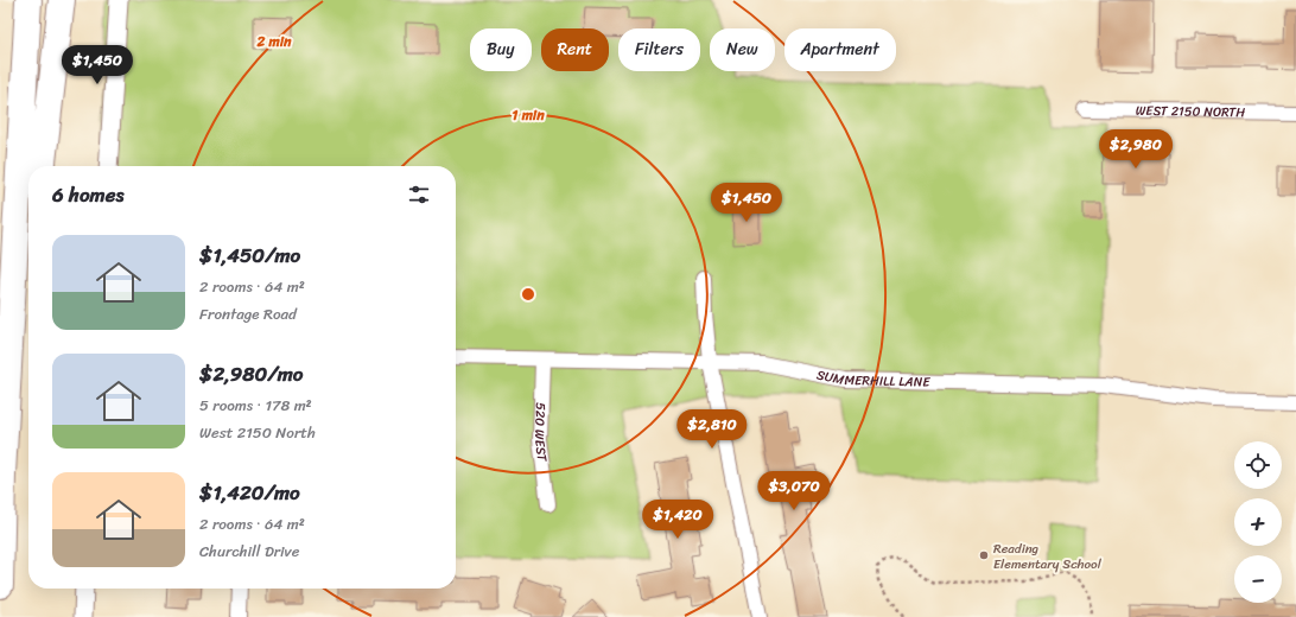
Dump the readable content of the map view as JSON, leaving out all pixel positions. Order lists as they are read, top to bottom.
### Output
{
  "streets": {
    "street": ["WEST 2150 NORTH", "SUMMERHILL LANE", "520 WEST"]
  },
  "crossings": [
    ["SUMMERHILL LANE", "520 WEST"]
  ],
  "places": ["Reading Elementary School"],
  "page": {
    "chip": [
      "Buy",
      "Rent",
      "Filters",
      "New",
      "Apartment"
    ],
    "price": [
      "$1,450",
      "$2,980",
      "$1,450",
      "$2,810",
      "$3,070",
      "$1,420"
    ],
    "heading": "6 homes",
    "list": [
      {
        "name": "$1,450/mo",
        "note": "2 rooms · 64 m² · Frontage Road"
      },
      {
        "name": "$2,980/mo",
        "note": "5 rooms · 178 m² · West 2150 North"
      },
      {
        "name": "$1,420/mo",
        "note": "2 rooms · 64 m² · Churchill Drive"
      }
    ],
    "map_buttons": ["+", "−"]
  },
  "rings": ["2 min", "1 min"]
}
